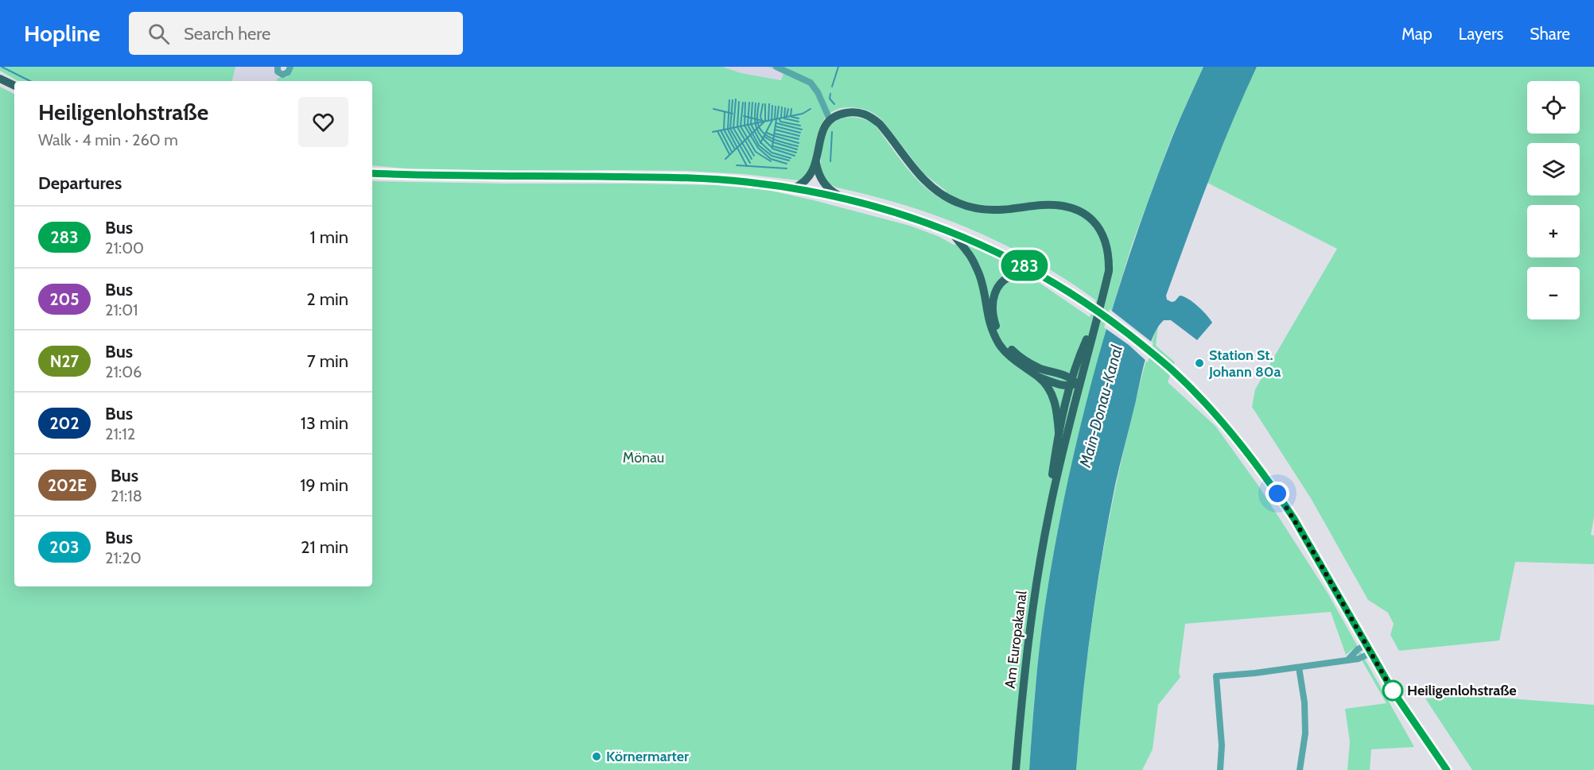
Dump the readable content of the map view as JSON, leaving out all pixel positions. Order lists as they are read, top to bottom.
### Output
{
  "streets": {
    "main road": ["Am Europakanal"]
  },
  "water": ["Main-Donau-Kanal"],
  "parks": ["Mönau"],
  "places": ["Station St. Johann 80a", "Heiligenlohstraße", "Körnermarter"],
  "lines": ["bus line 283"],
  "page": {
    "header": "Hopline",
    "search": "Search here",
    "nav": ["Map", "Layers", "Share"],
    "on_map": "283",
    "map_buttons": ["+", "−"],
    "heading": [
      ["Heiligenlohstraße", "Walk · 4 min · 260 m"],
      "Departures"
    ],
    "list": [
      {
        "mark": "283",
        "name": "Bus",
        "note": "21:00",
        "value": "1 min"
      },
      {
        "mark": "205",
        "name": "Bus",
        "note": "21:01",
        "value": "2 min"
      },
      {
        "mark": "N27",
        "name": "Bus",
        "note": "21:06",
        "value": "7 min"
      },
      {
        "mark": "202",
        "name": "Bus",
        "note": "21:12",
        "value": "13 min"
      },
      {
        "mark": "202E",
        "name": "Bus",
        "note": "21:18",
        "value": "19 min"
      },
      {
        "mark": "203",
        "name": "Bus",
        "note": "21:20",
        "value": "21 min"
      }
    ]
  }
}
